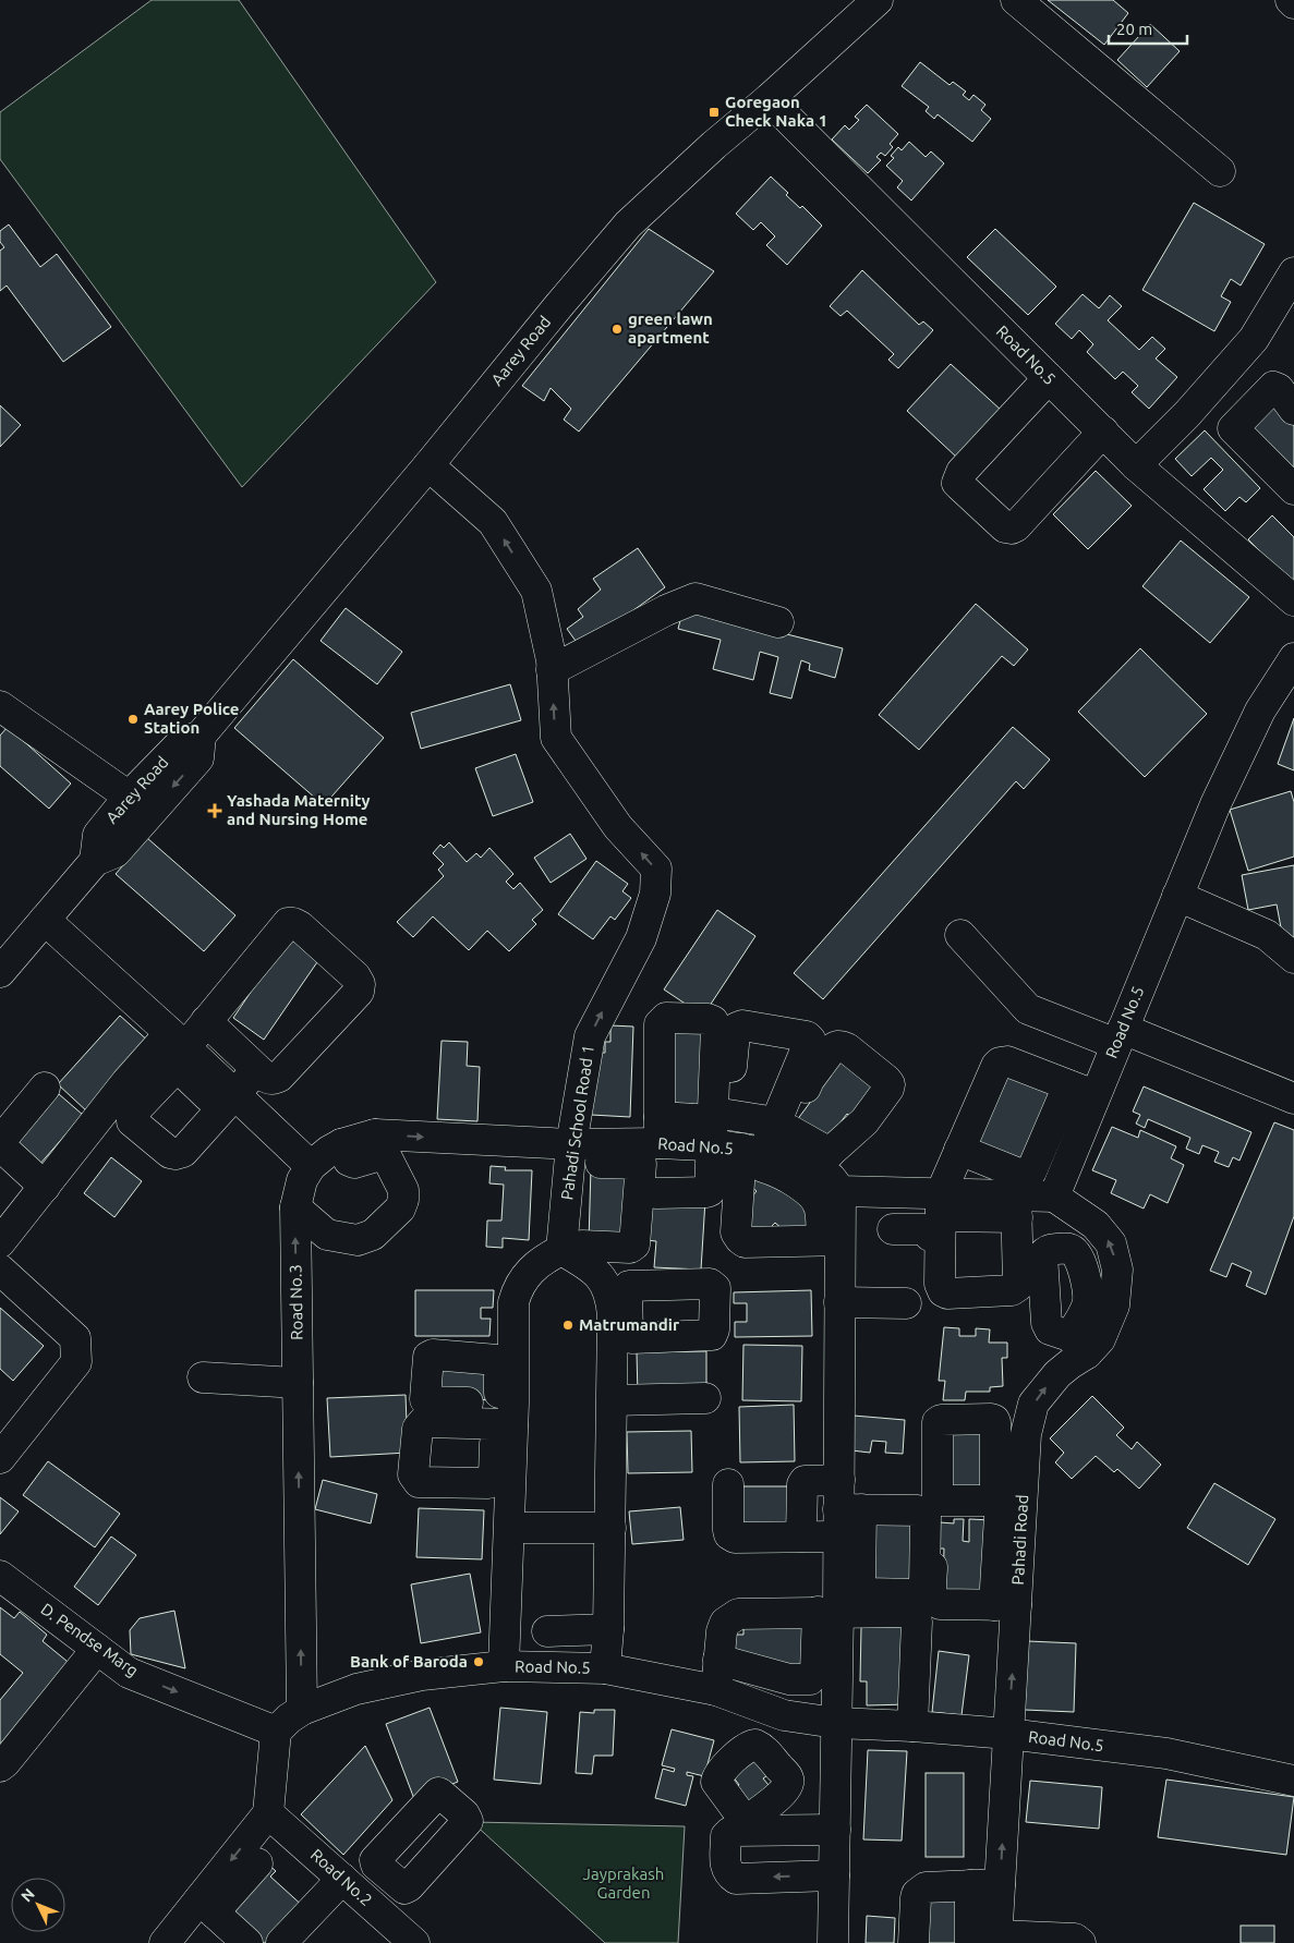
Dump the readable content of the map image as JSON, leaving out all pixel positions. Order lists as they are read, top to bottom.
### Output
{
  "streets": {
    "street": [
      "Aarey Road",
      "Road No.5",
      "Pahadi School Road 1",
      "Road No.3",
      "Pahadi Road",
      "D. Pendse Marg",
      "Road No.2"
    ]
  },
  "crossings": [
    ["Aarey Road", "Road No.5"],
    ["Aarey Road", "Pahadi School Road 1"],
    ["Road No.5", "Pahadi School Road 1"],
    ["Road No.5", "Road No.3"],
    ["Road No.5", "Pahadi Road"],
    ["Road No.5", "D. Pendse Marg"]
  ],
  "one_way": ["Pahadi School Road 1", "D. Pendse Marg"],
  "parks": ["Jayprakash Garden"],
  "places": {
    "transit": ["Goregaon Check Naka 1"],
    "other": [
      "green lawn apartment",
      "Aarey Police Station",
      "Matrumandir",
      "Bank of Baroda"
    ],
    "health": ["Yashada Maternity and Nursing Home"]
  },
  "scale_bar": "20 m",
  "north": "top left"
}
